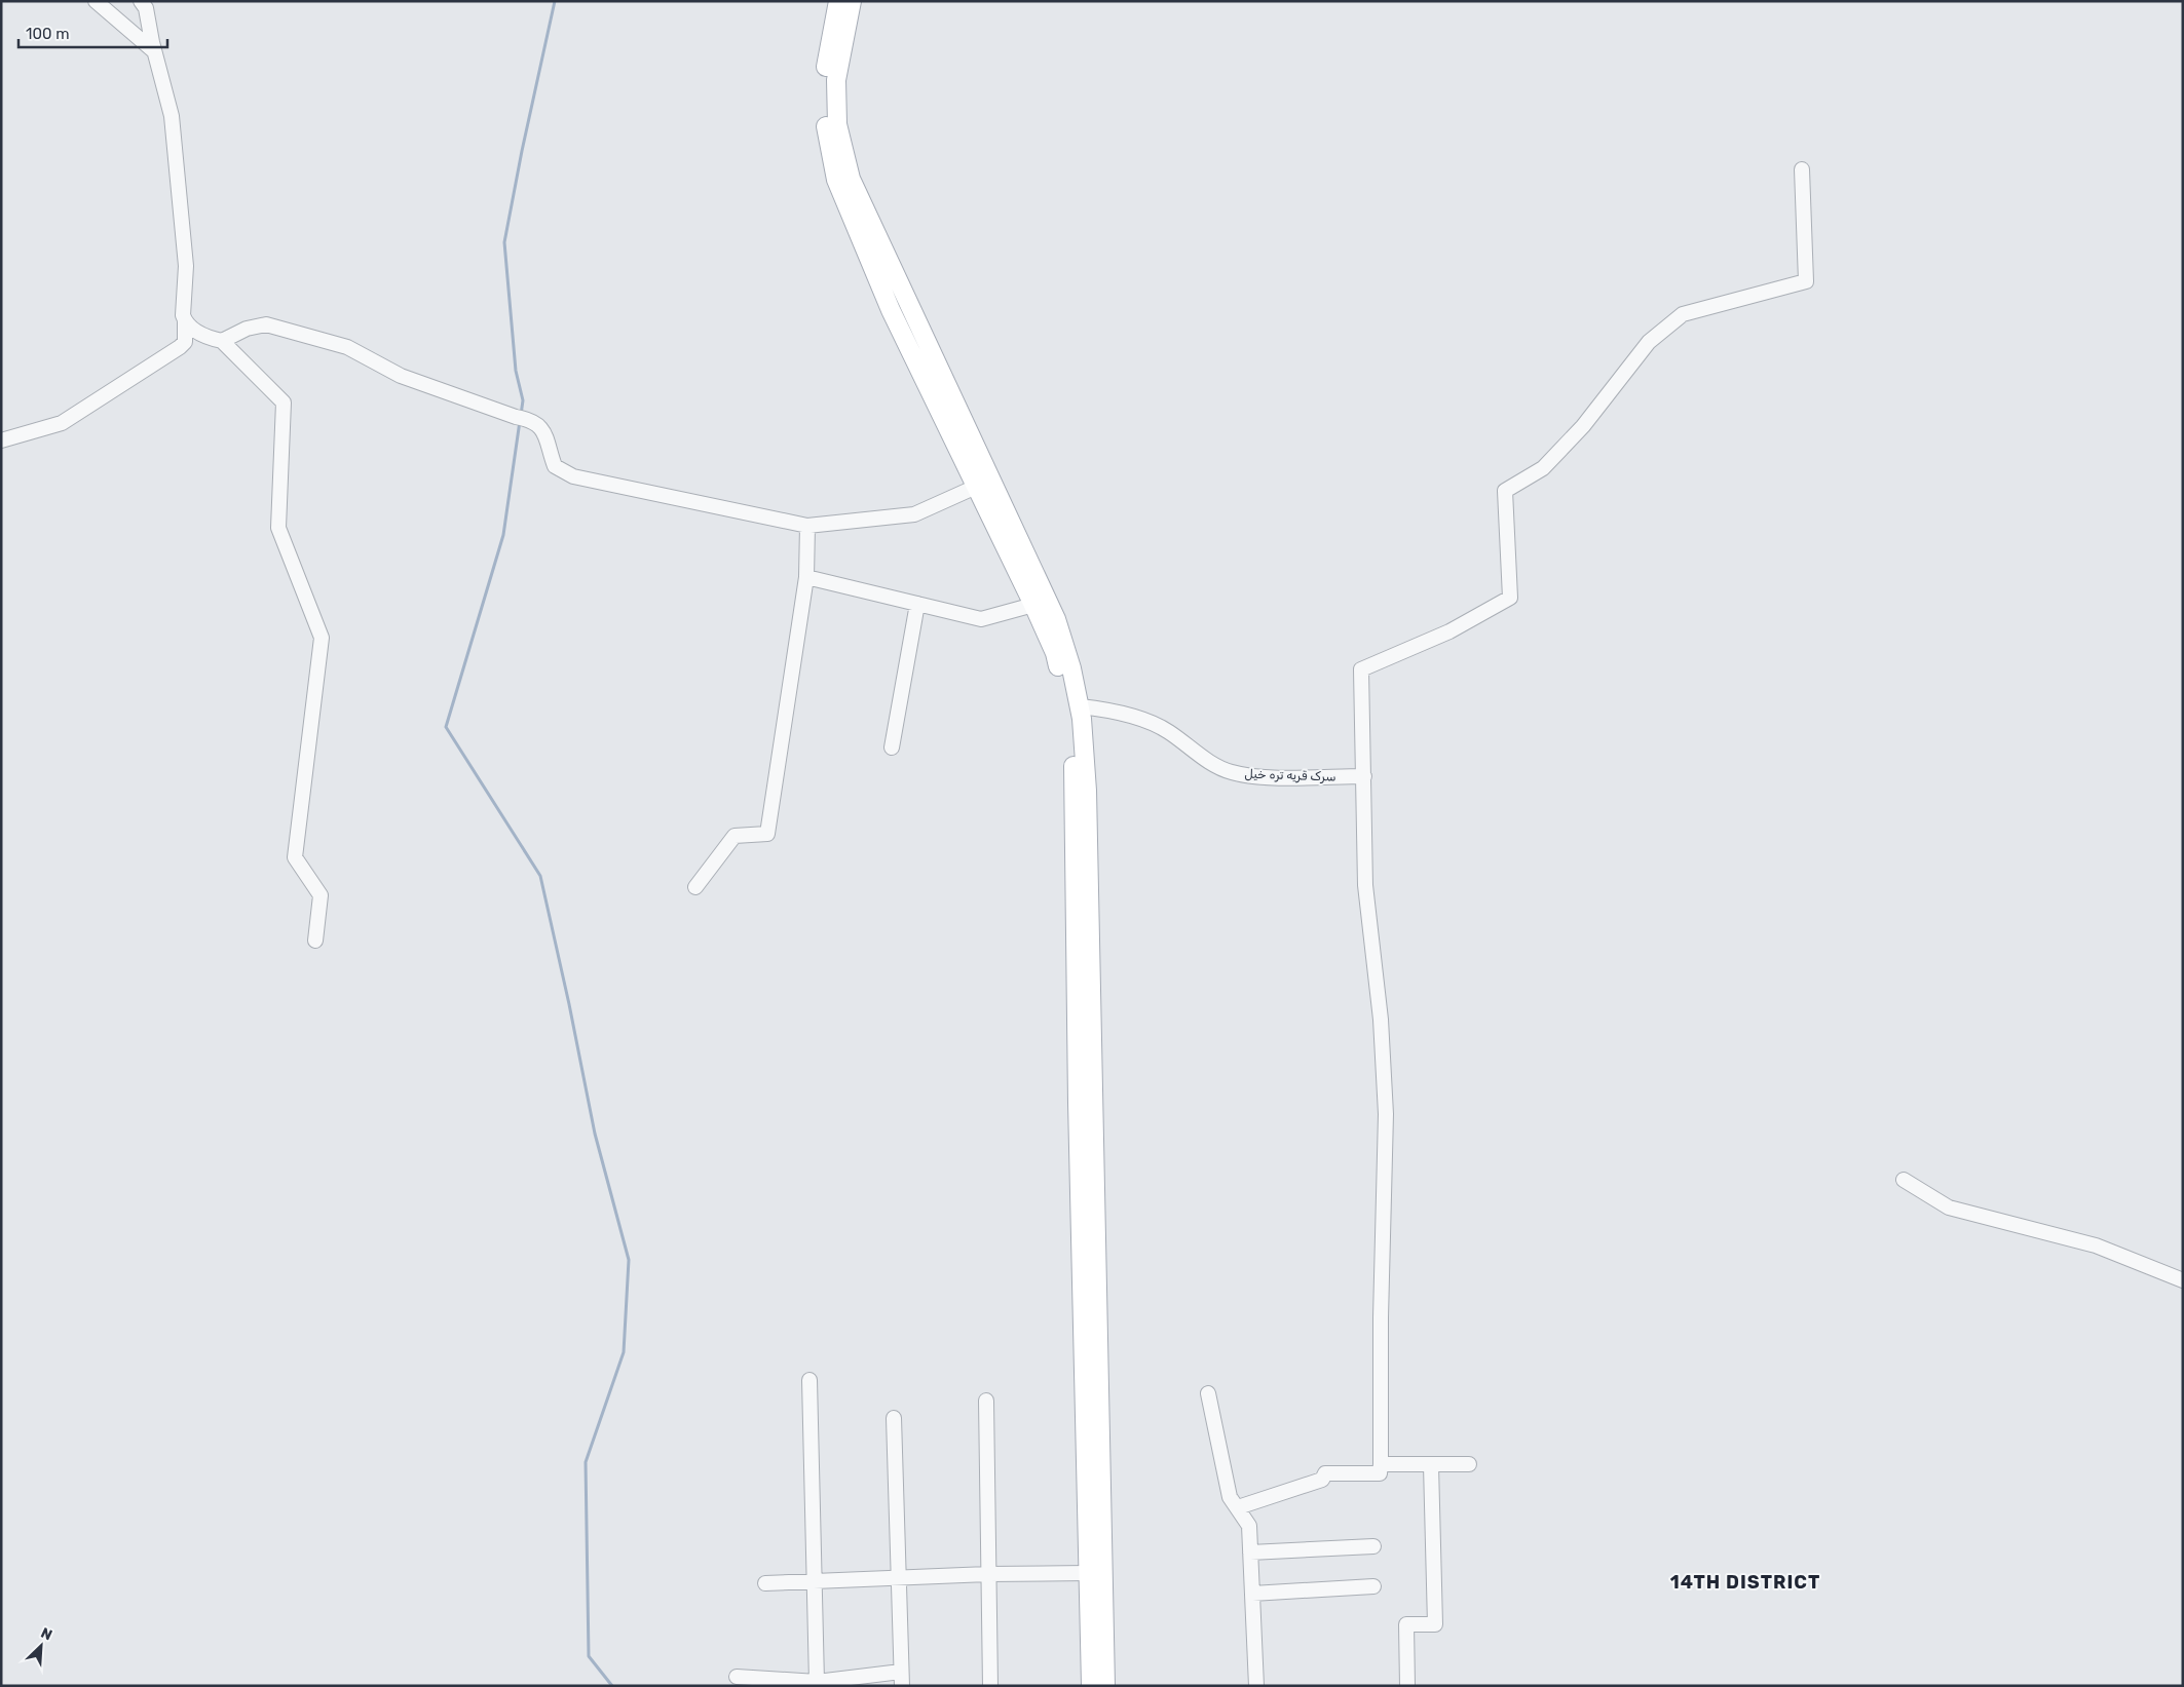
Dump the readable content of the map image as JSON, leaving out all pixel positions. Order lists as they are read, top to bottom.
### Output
{
  "streets": {
    "street": ["سرک قریه تره خیل"]
  },
  "districts": ["14TH DISTRICT"],
  "scale_bar": "100 m",
  "north": "top right"
}
